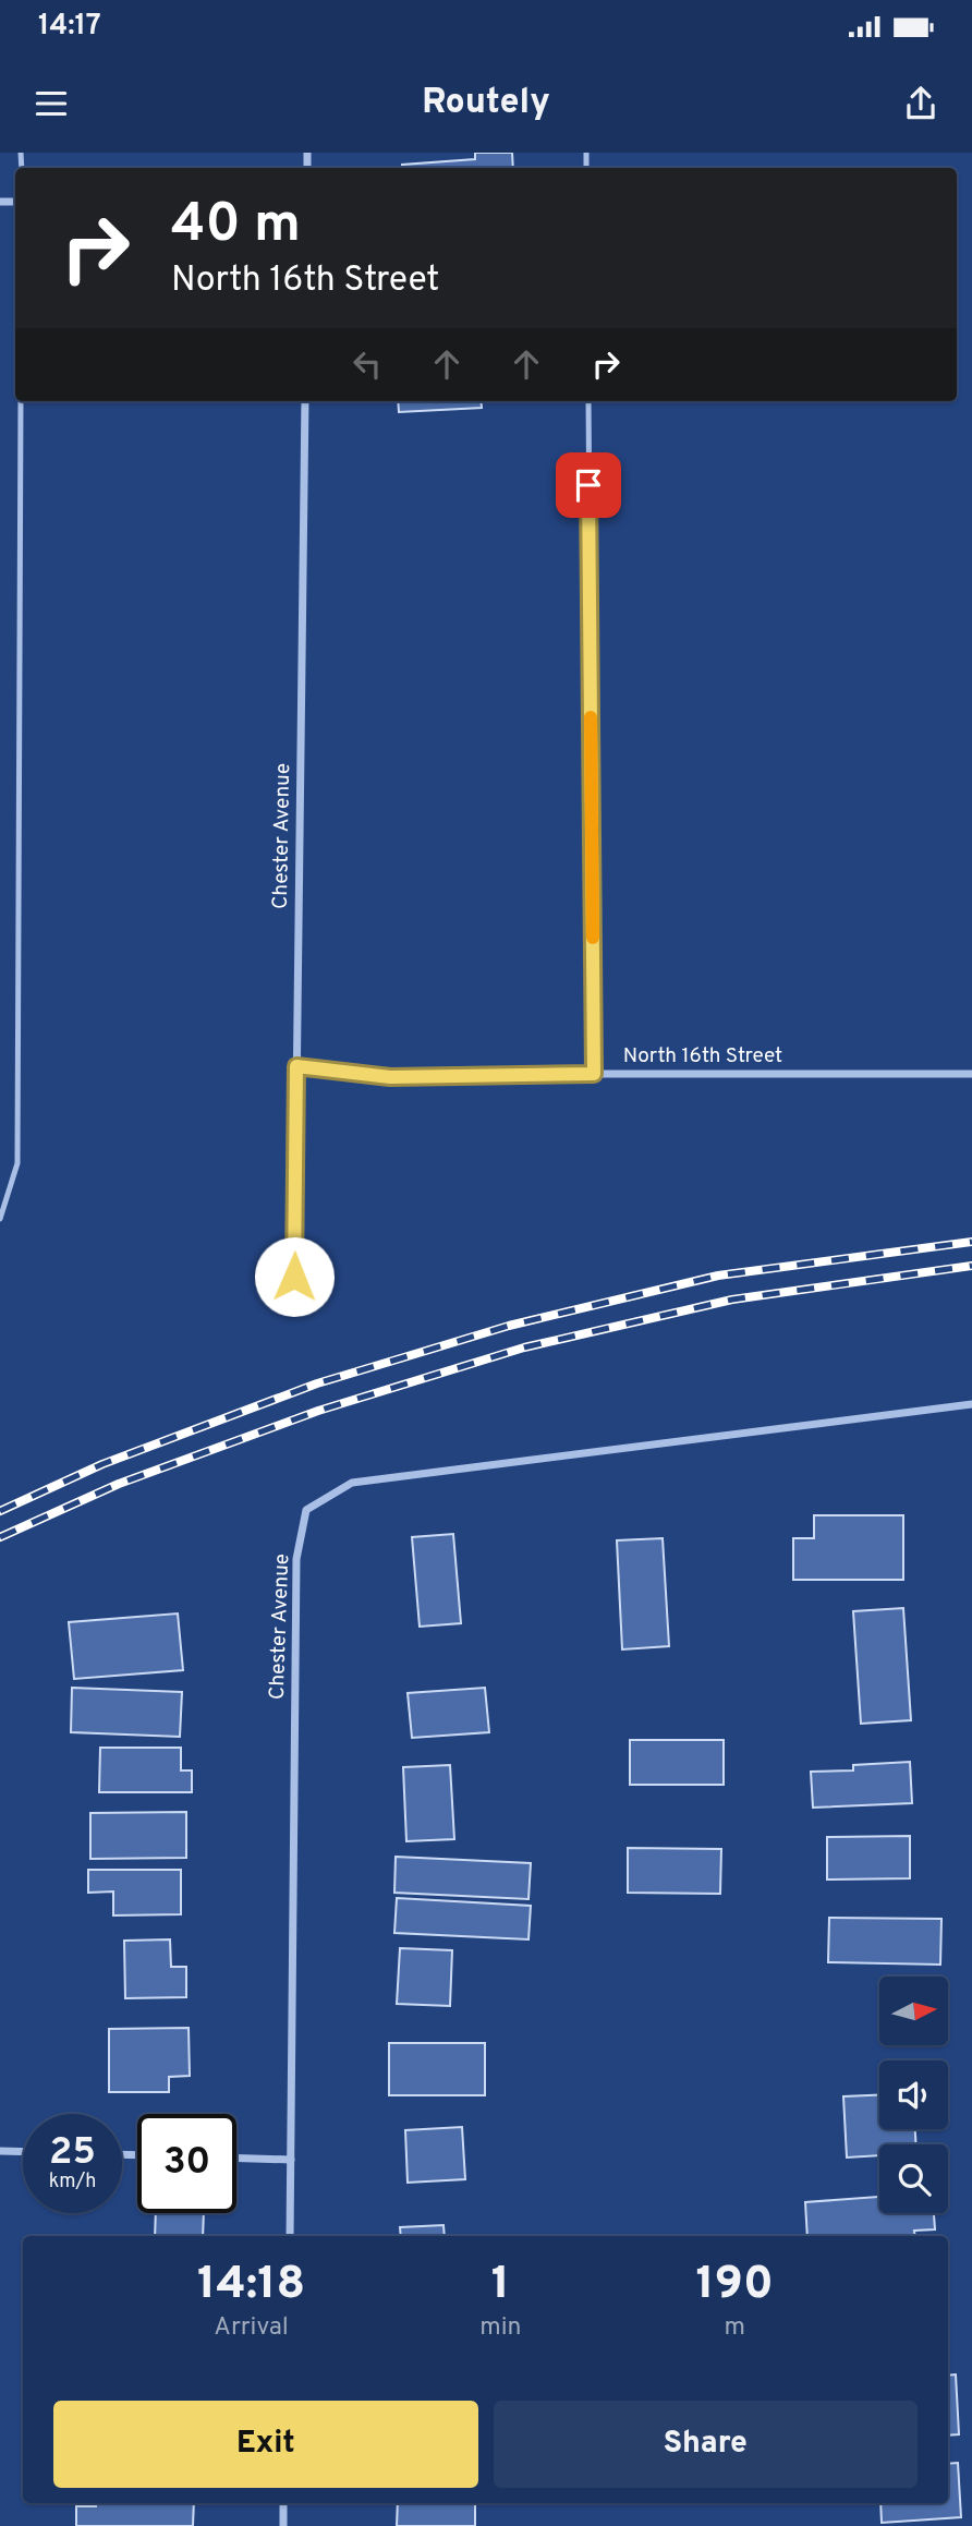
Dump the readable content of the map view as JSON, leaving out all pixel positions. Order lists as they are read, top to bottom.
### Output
{
  "streets": {
    "street": ["Chester Avenue", "North 16th Street"]
  },
  "crossings": [
    ["Chester Avenue", "North 16th Street"]
  ],
  "north": "right",
  "page": {
    "status": "14:17",
    "header": "Routely",
    "turn": ["40 m", "North 16th Street"],
    "speed": "25 km/h",
    "limit": "30",
    "eta": [
      "14:18",
      "Arrival",
      "1",
      "min",
      "190",
      "m"
    ],
    "buttons": ["Exit", "Share"]
  }
}
